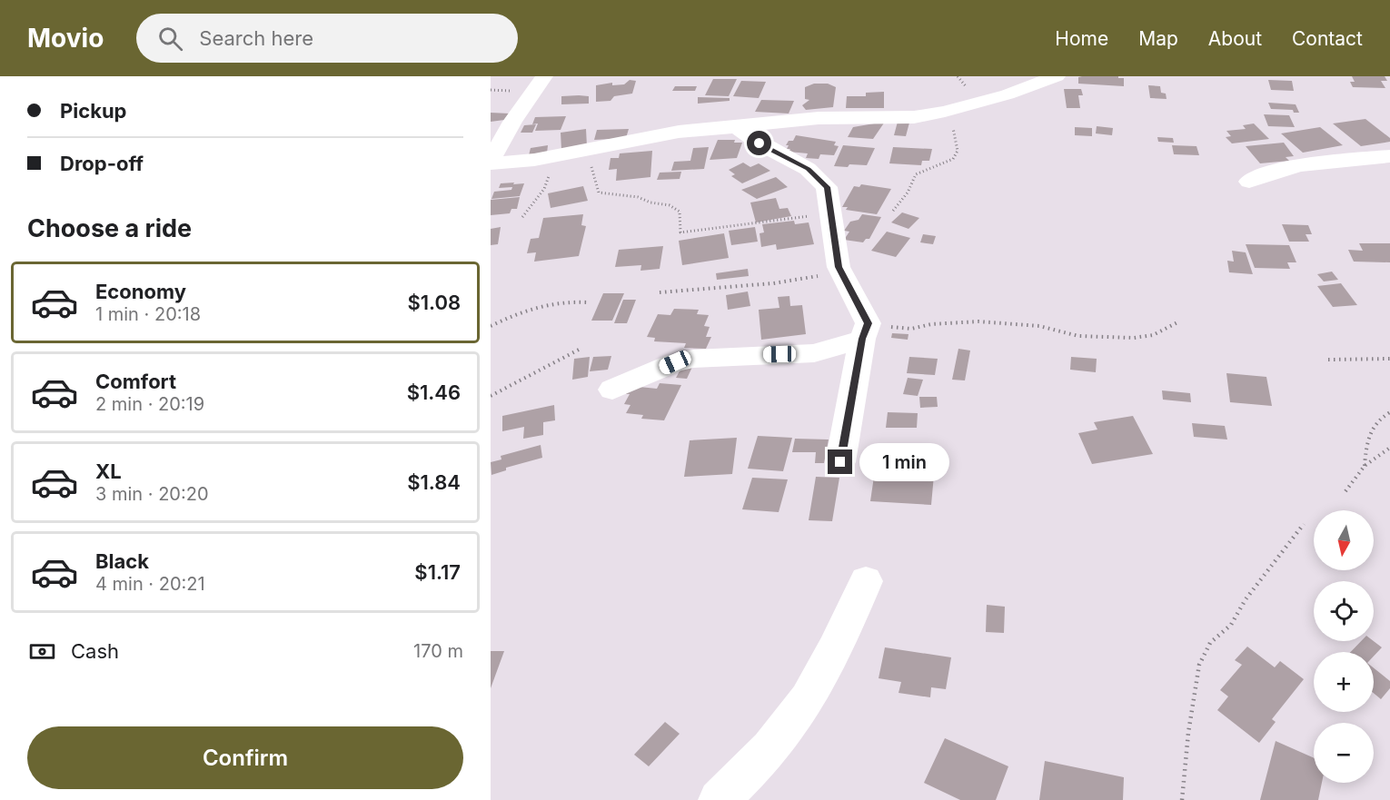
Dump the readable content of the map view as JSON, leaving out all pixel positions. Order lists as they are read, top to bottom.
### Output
{
  "north": "bottom",
  "page": {
    "header": "Movio",
    "search": "Search here",
    "nav": [
      "Home",
      "Map",
      "About",
      "Contact"
    ],
    "banner": ["Pickup", "Drop-off"],
    "heading": "Choose a ride",
    "list": [
      {
        "name": "Economy",
        "note": "1 min · 20:18",
        "value": "$1.08"
      },
      {
        "name": "Comfort",
        "note": "2 min · 20:19",
        "value": "$1.46"
      },
      {
        "name": "XL",
        "note": "3 min · 20:20",
        "value": "$1.84"
      },
      {
        "name": "Black",
        "note": "4 min · 20:21",
        "value": "$1.17"
      }
    ],
    "bubble": "1 min",
    "map_buttons": ["+", "−"],
    "pay": ["Cash", "170 m"],
    "buttons": "Confirm"
  }
}
